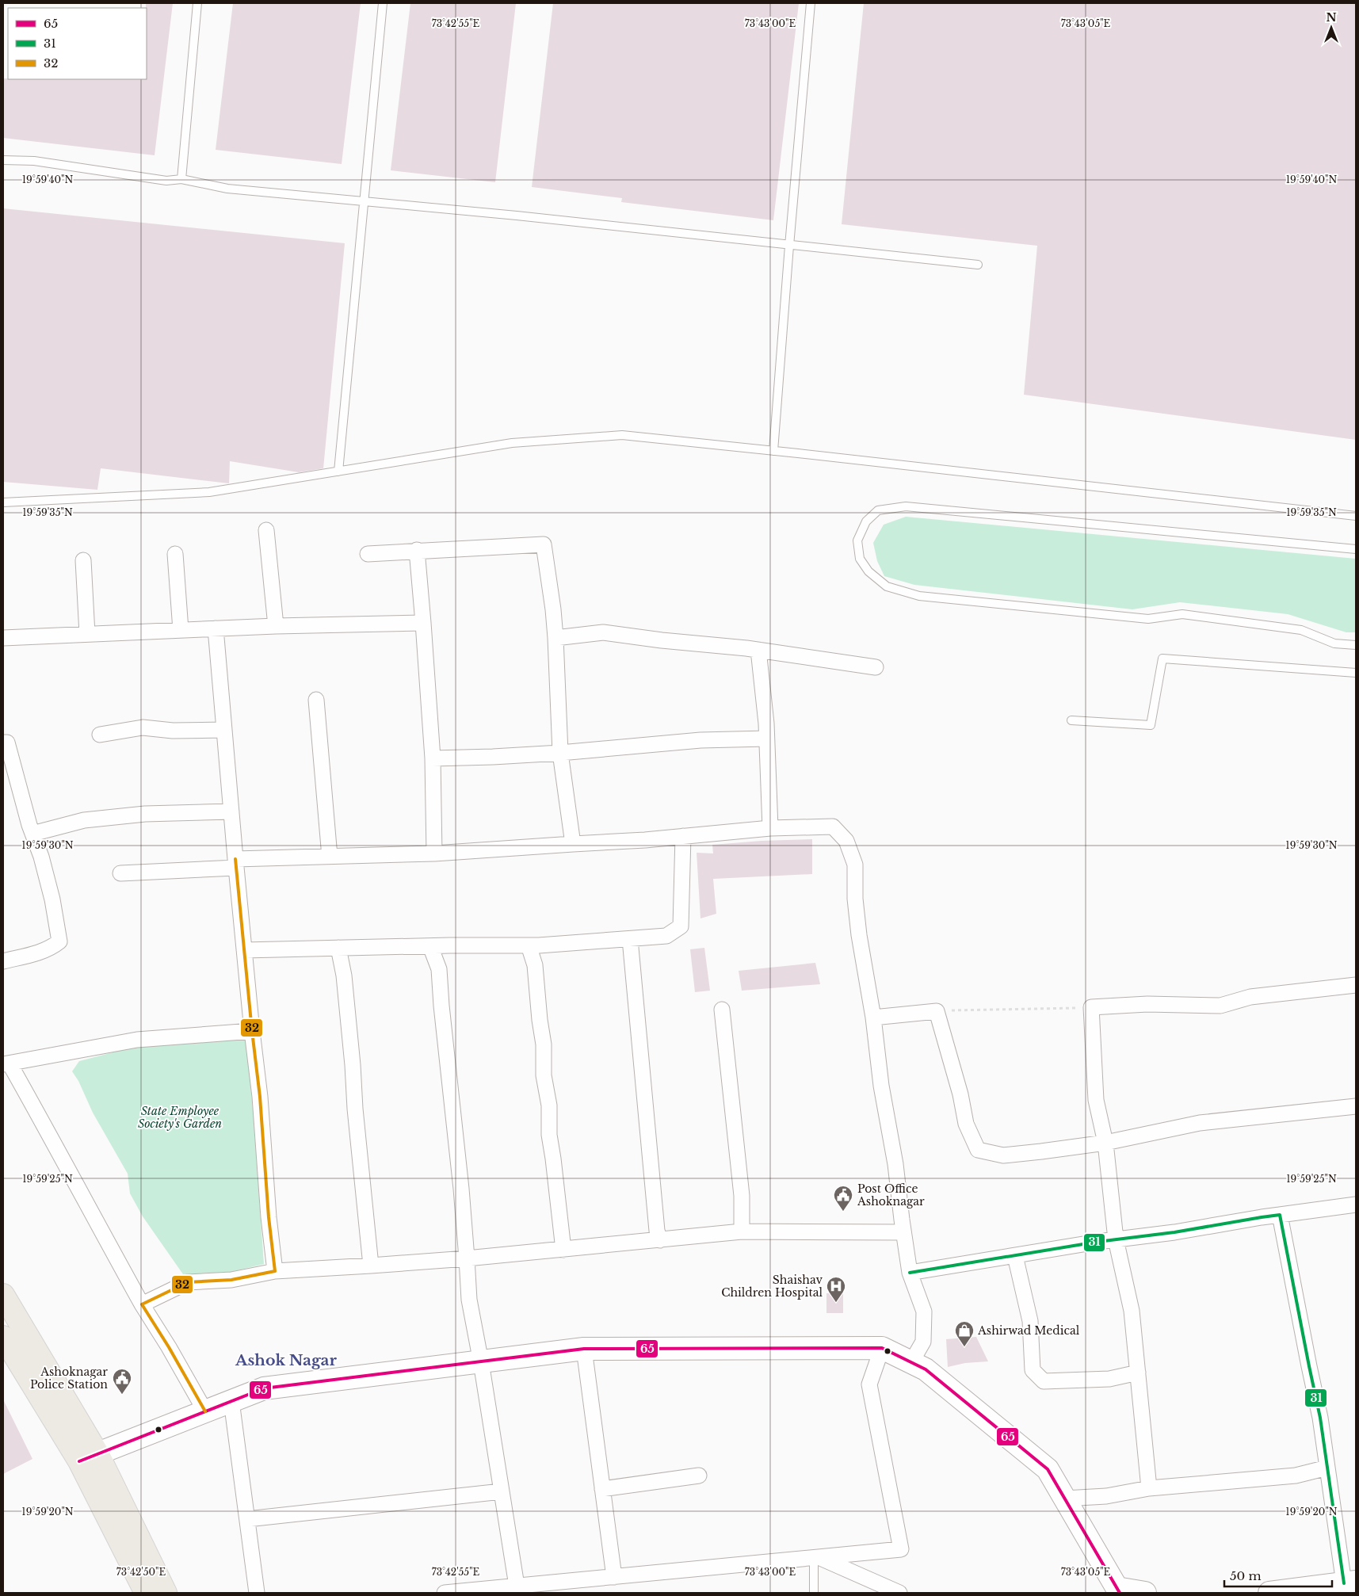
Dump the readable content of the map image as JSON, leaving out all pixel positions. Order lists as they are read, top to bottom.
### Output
{
  "districts": ["Ashok Nagar"],
  "parks": ["State Employee Society's Garden"],
  "places": {
    "public building": ["Post Office Ashoknagar", "Ashoknagar Police Station"],
    "hospital": ["Shaishav Children Hospital"],
    "shop": ["Ashirwad Medical"]
  },
  "lines": ["transit line 32", "transit line 31", "transit line 65"],
  "legend": ["65", "31", "32"],
  "scale_bar": "50 m",
  "north": "top",
  "coordinates": [
    "73°42'55\"E",
    "73°43'00\"E",
    "73°43'05\"E",
    "19°59'40\"N",
    "19°59'35\"N",
    "19°59'30\"N",
    "19°59'25\"N",
    "19°59'20\"N",
    "73°42'50\"E"
  ]
}
